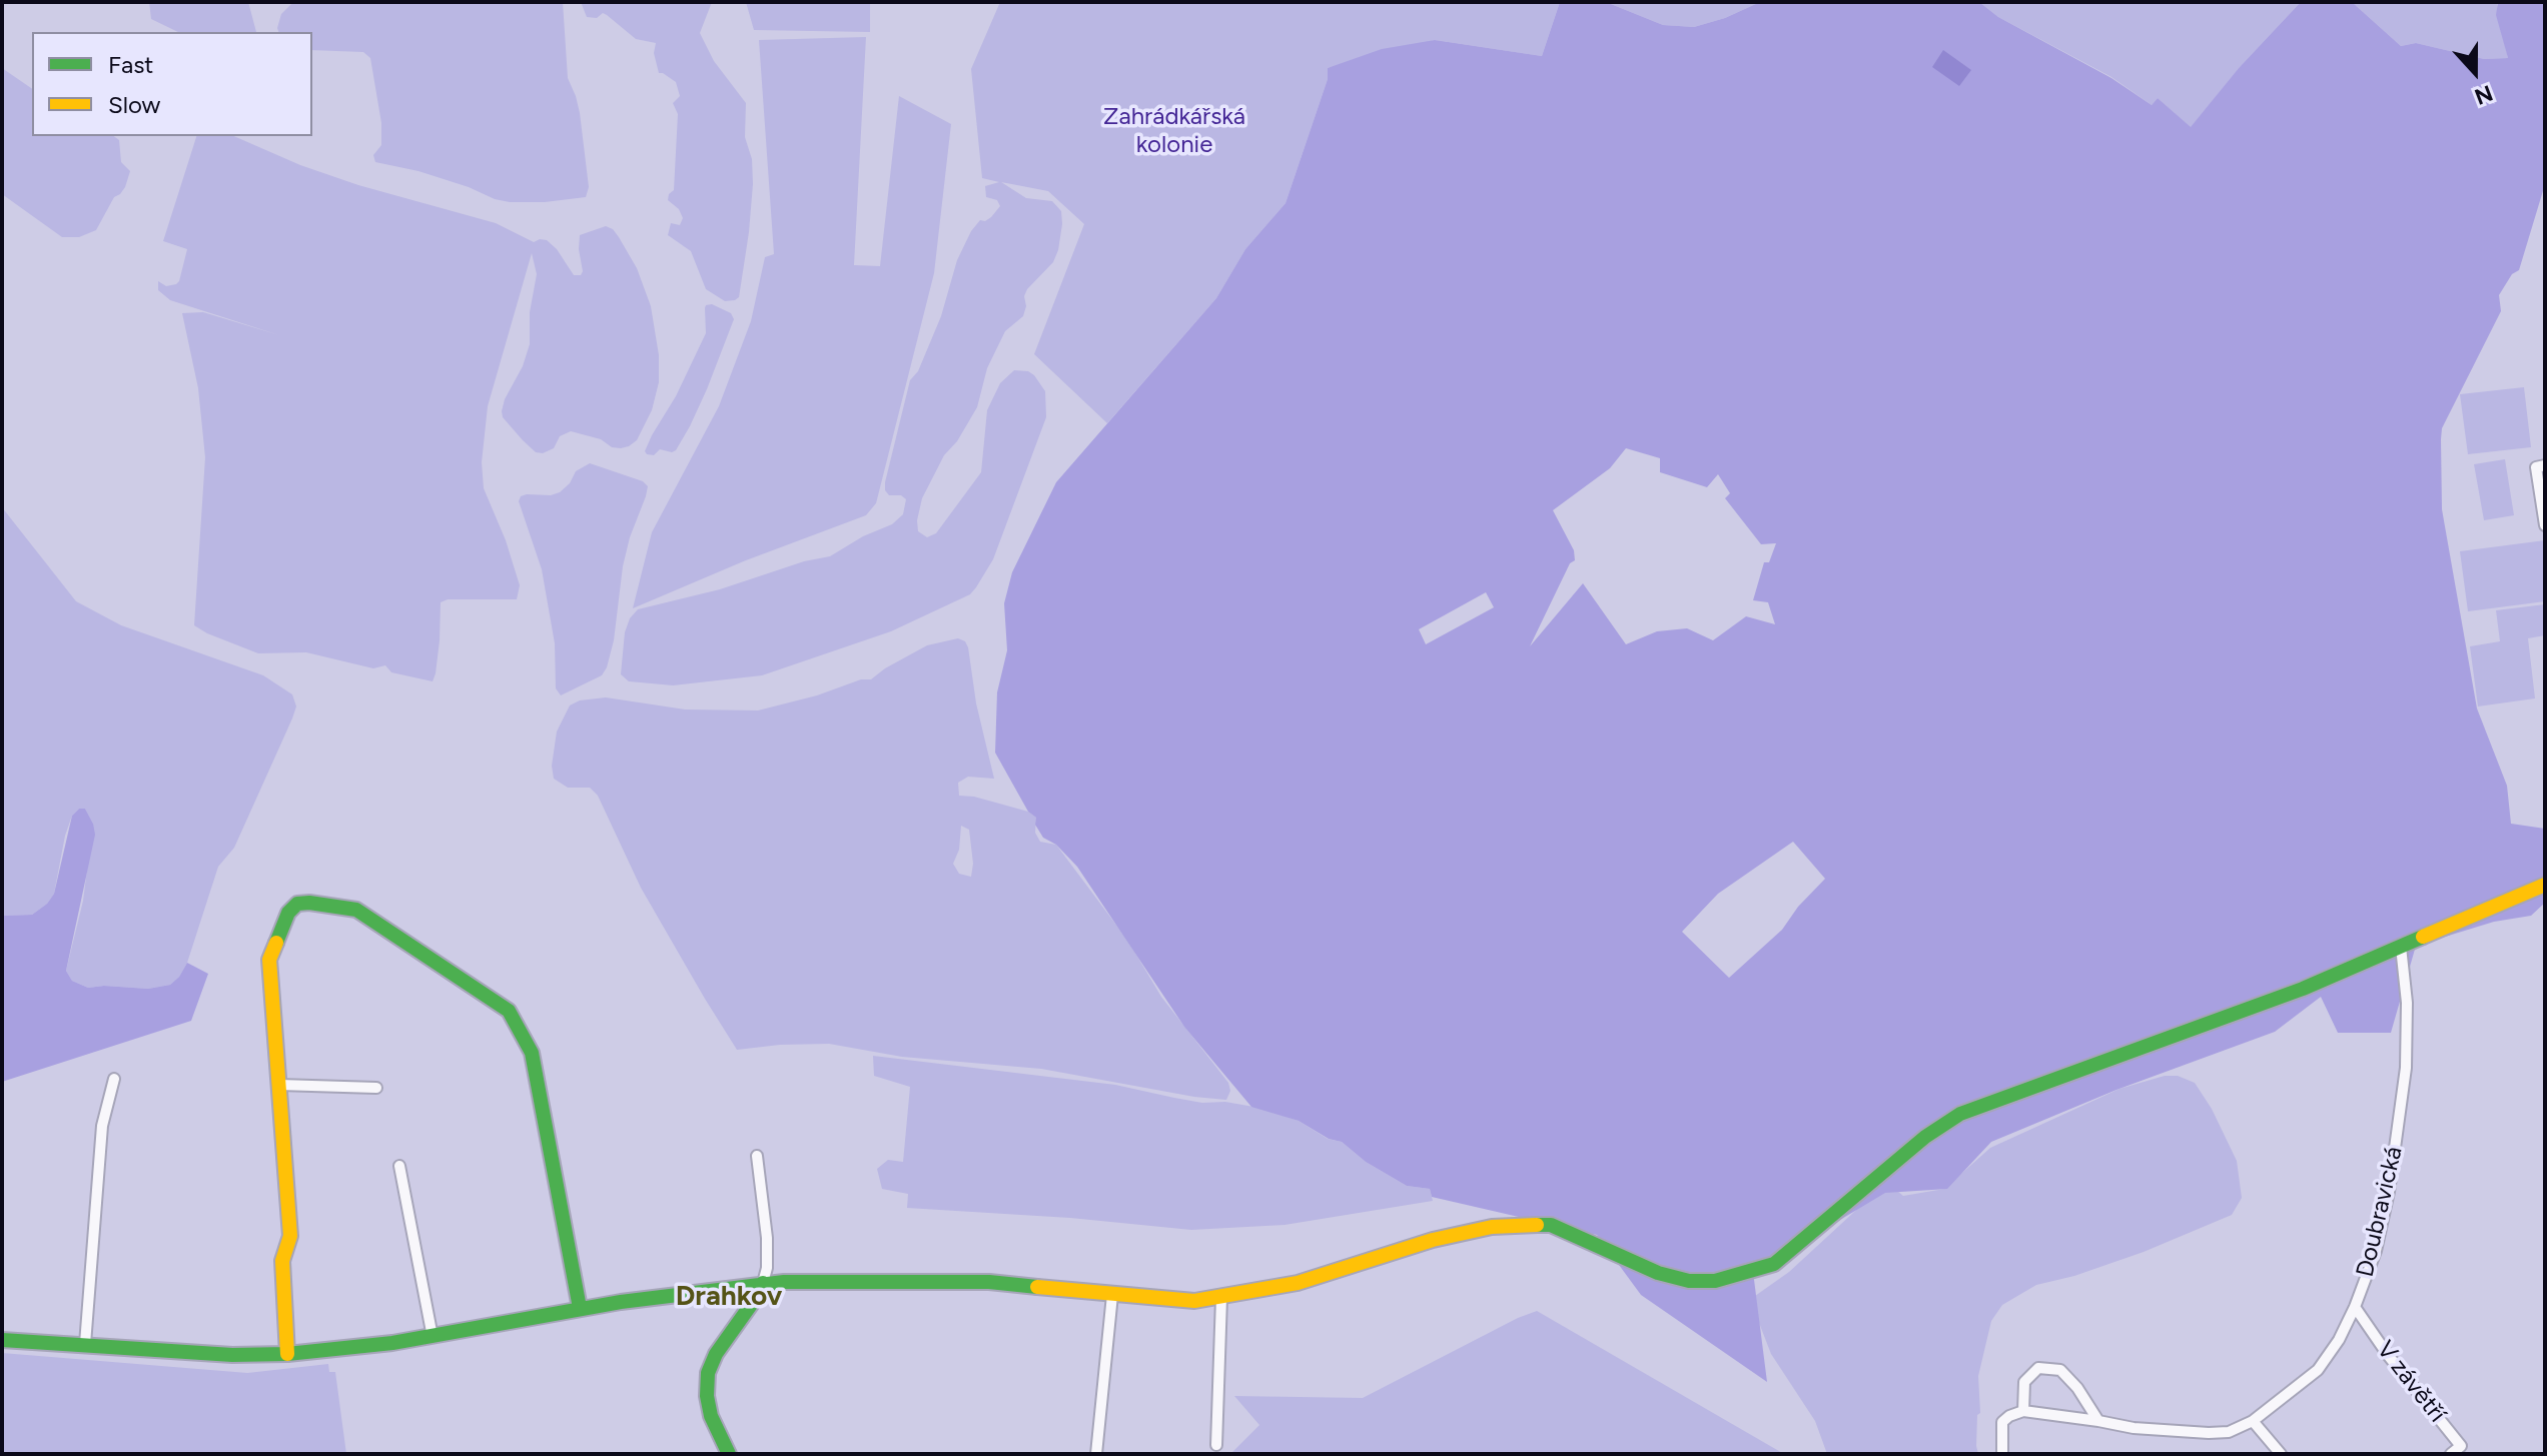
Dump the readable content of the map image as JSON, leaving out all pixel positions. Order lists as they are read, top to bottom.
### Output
{
  "streets": {
    "street": ["Doubravická", "V závětří"]
  },
  "crossings": [
    ["Doubravická", "V závětří"]
  ],
  "districts": ["Drahkov"],
  "parks": ["Zahrádkářská kolonie"],
  "legend": ["Fast", "Slow"],
  "north": "bottom"
}
